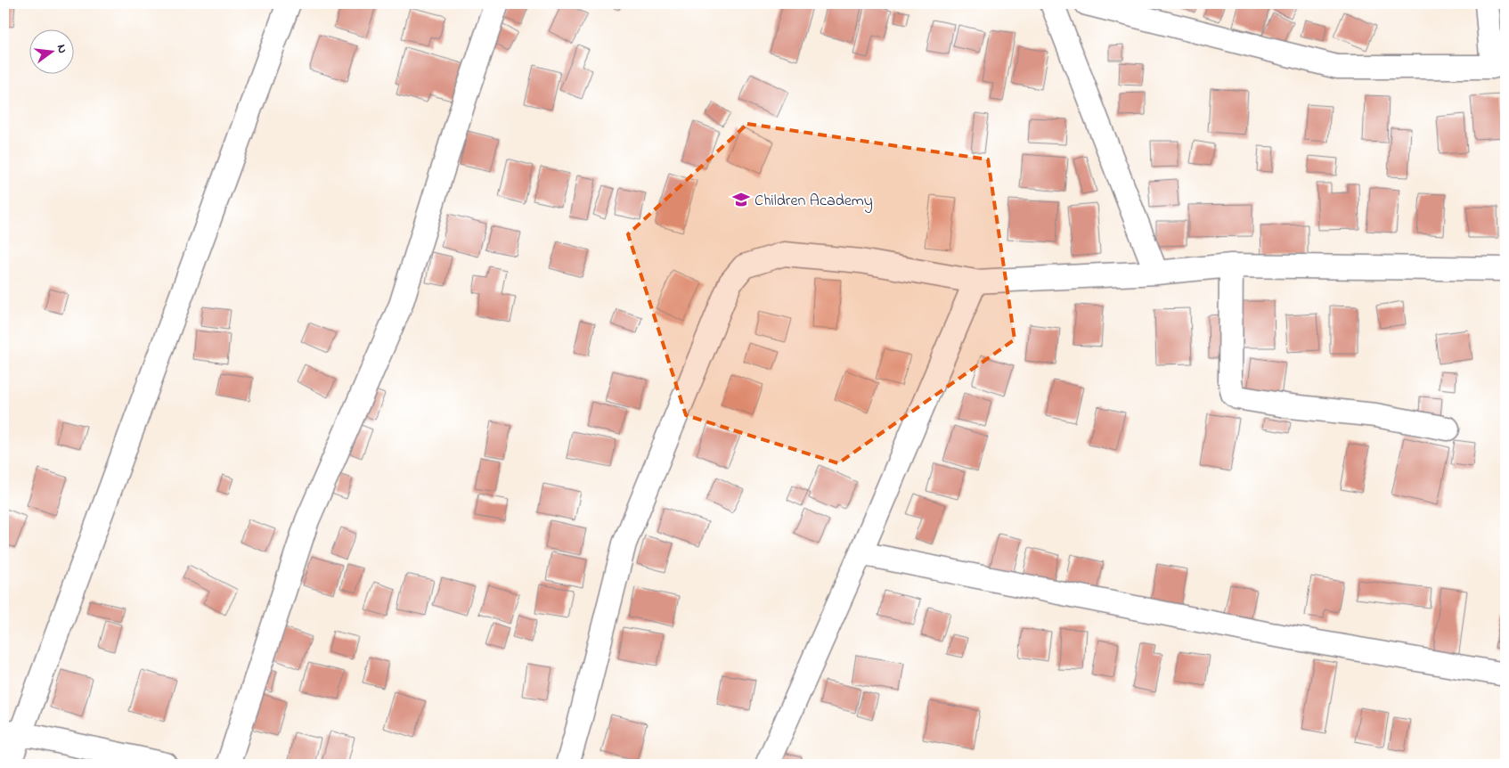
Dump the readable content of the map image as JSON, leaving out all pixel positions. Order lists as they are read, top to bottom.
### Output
{
  "places": {
    "school or university": ["Children Academy"]
  },
  "north": "right"
}
